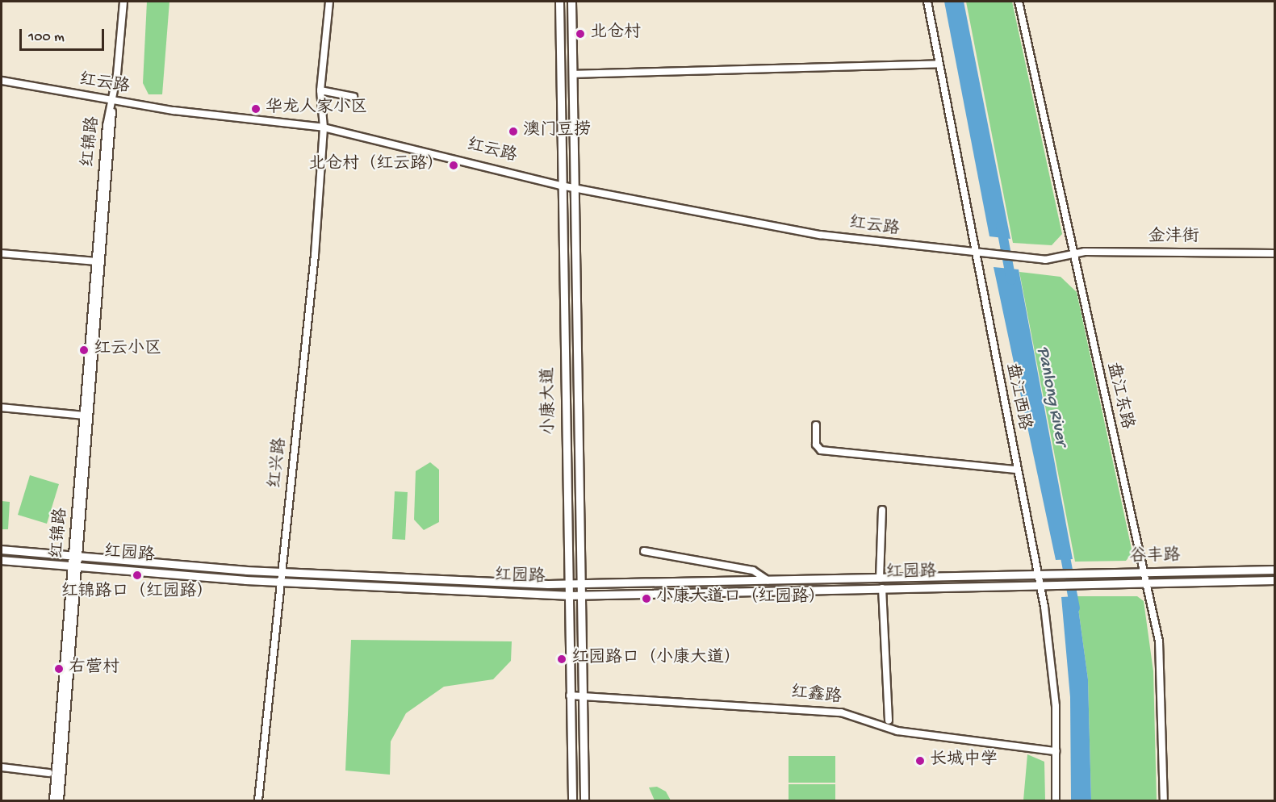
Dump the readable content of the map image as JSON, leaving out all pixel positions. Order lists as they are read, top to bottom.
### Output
{
  "streets": {
    "main road": ["小康大道", "红园路", "谷丰路"],
    "street": [
      "红云路",
      "红锦路",
      "金沣街",
      "盘江东路",
      "盘江西路",
      "红兴路",
      "红鑫路"
    ]
  },
  "crossings": [
    ["红云路", "红锦路"],
    ["红云路", "金沣街"],
    ["红云路", "盘江西路"],
    ["红云路", "小康大道"],
    ["红云路", "红兴路"],
    ["红锦路", "红园路"],
    ["金沣街", "盘江东路"],
    ["盘江东路", "谷丰路"],
    ["盘江西路", "红园路"],
    ["盘江西路", "谷丰路"],
    ["盘江西路", "红鑫路"],
    ["小康大道", "红园路"],
    ["小康大道", "红鑫路"],
    ["红兴路", "红园路"],
    ["红园路", "谷丰路"]
  ],
  "water": ["Panlong River"],
  "places": [
    "北仓村",
    "华龙人家小区",
    "澳门豆捞",
    "北仓村（红云路）",
    "红云小区",
    "红锦路口（红园路）",
    "小康大道口（红园路）",
    "红园路口（小康大道）",
    "右营村",
    "长城中学"
  ],
  "scale_bar": "100 m"
}
